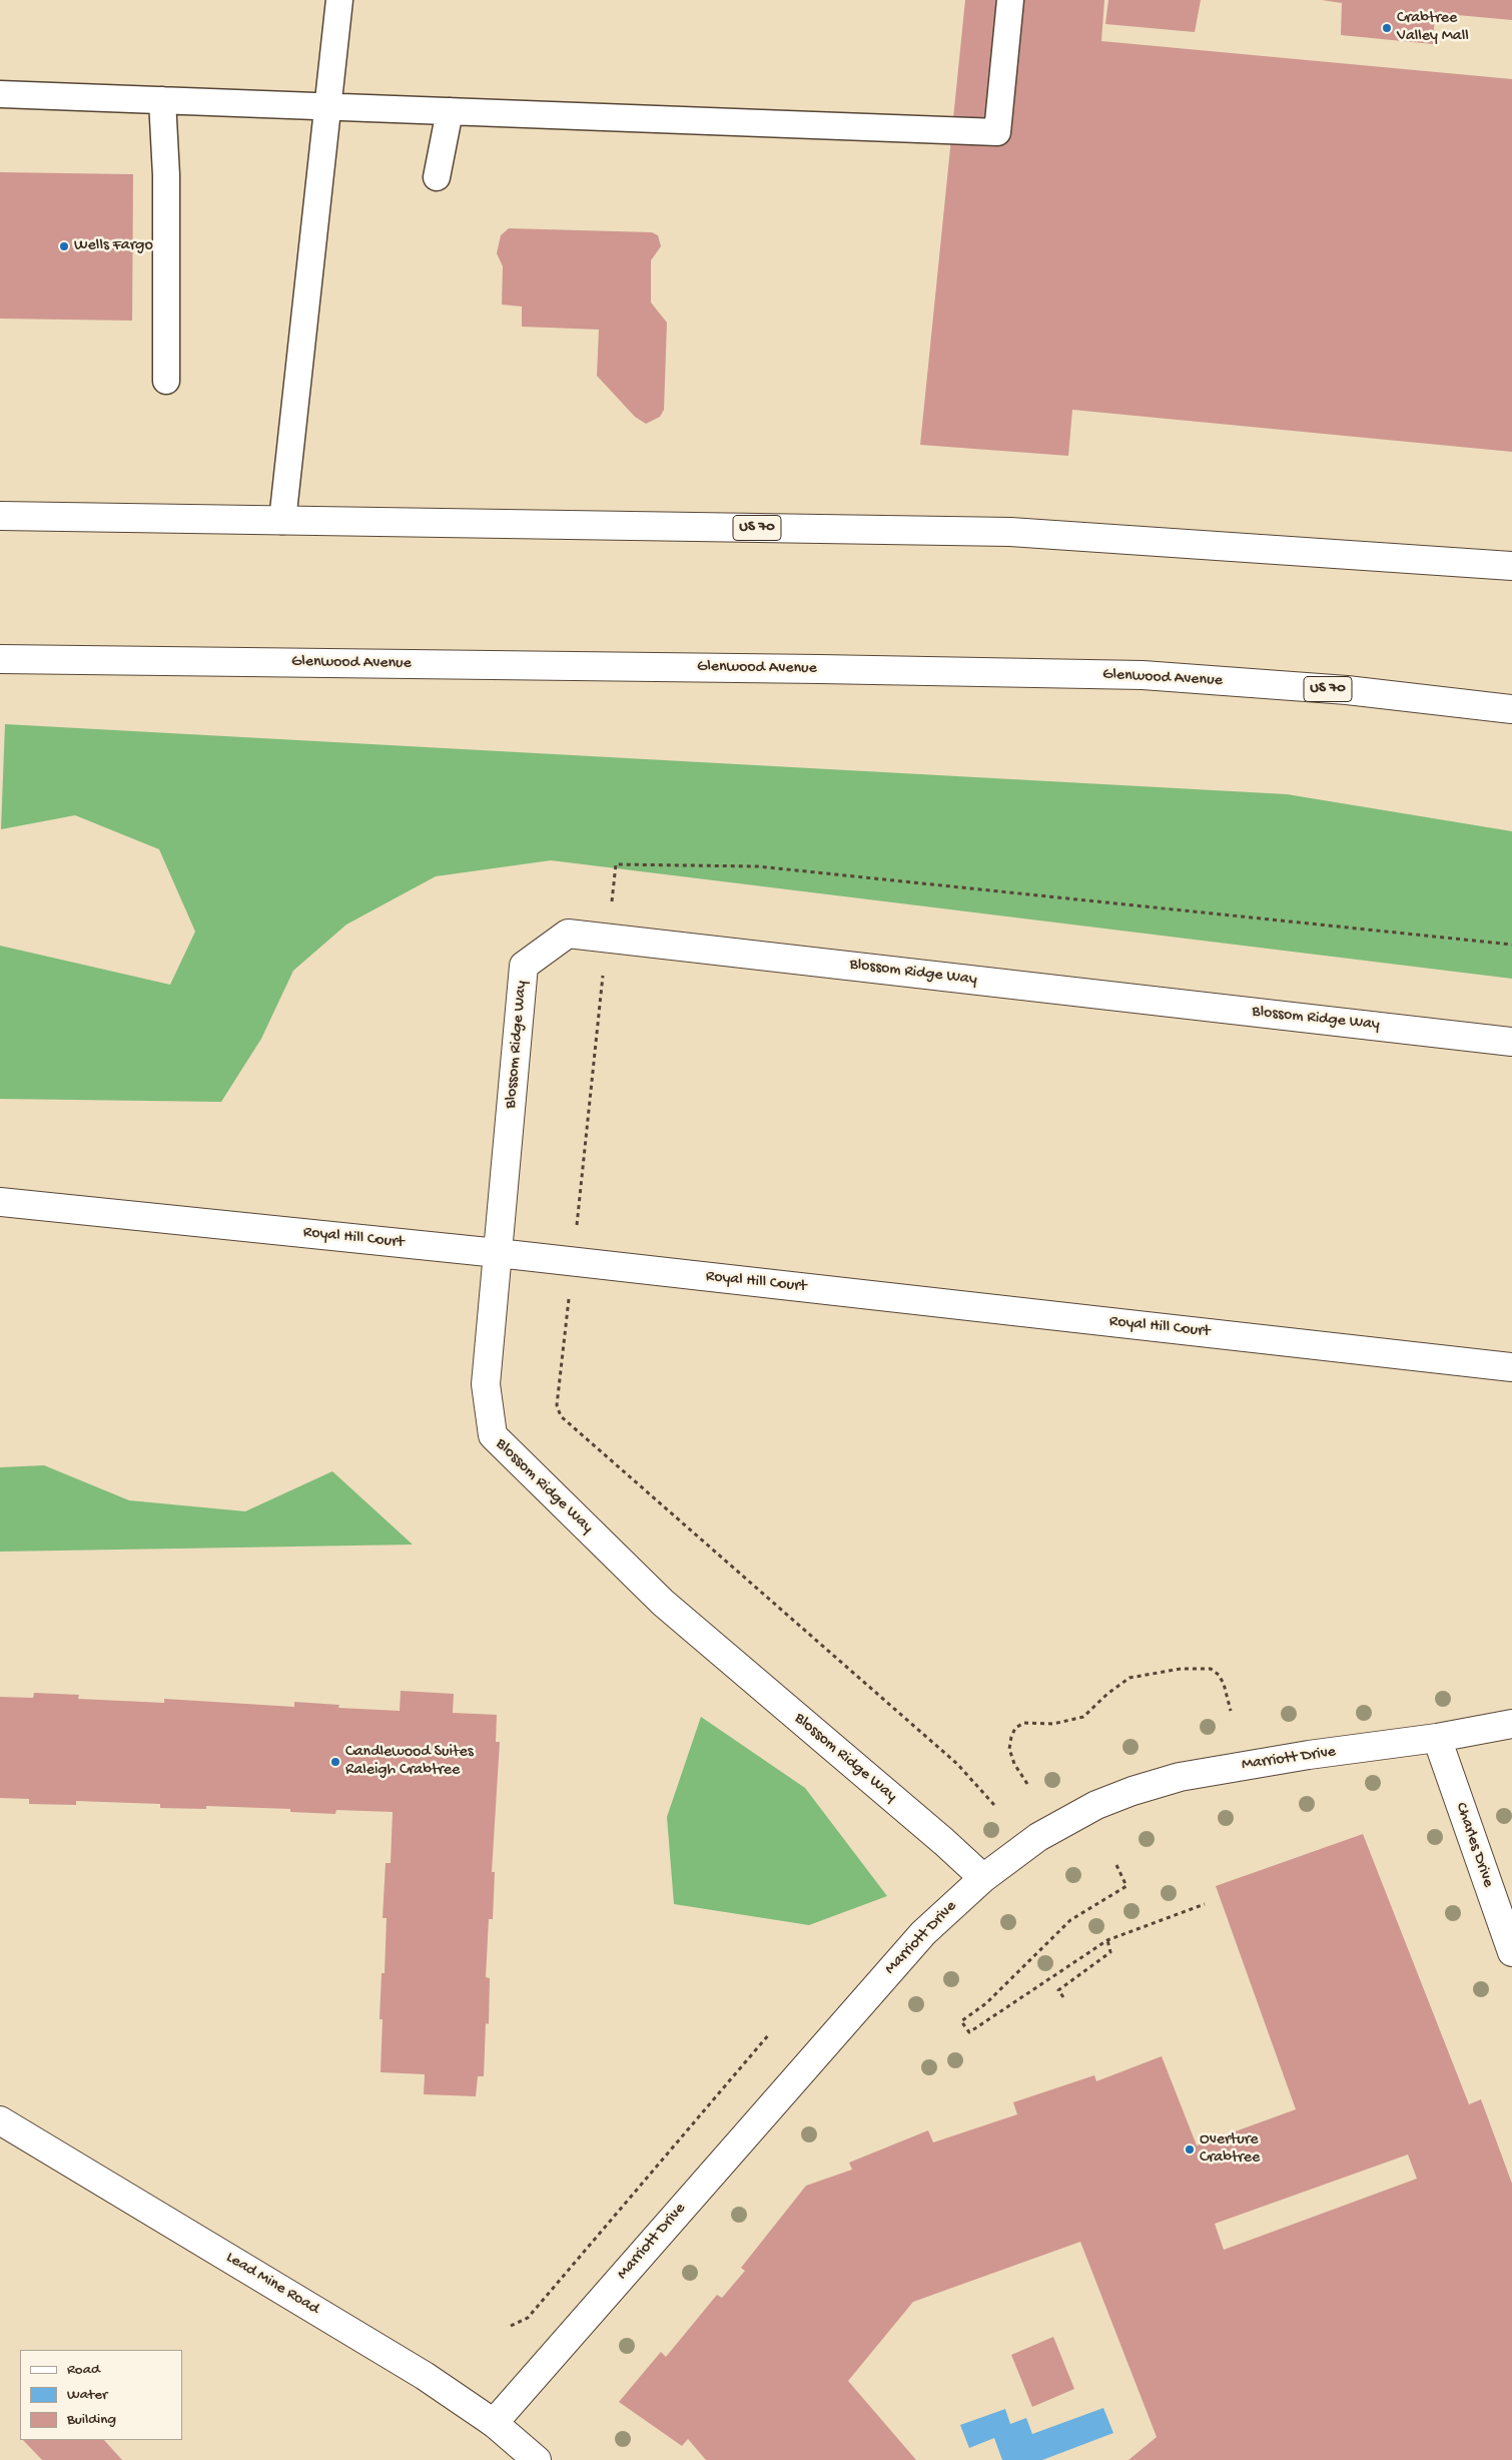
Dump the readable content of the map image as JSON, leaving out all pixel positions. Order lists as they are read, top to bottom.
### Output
{
  "streets": {
    "main road": [
      "US 70",
      "Glenwood Avenue",
      "Blossom Ridge Way",
      "Royal Hill Court",
      "Marriott Drive",
      "Charles Drive",
      "Lead Mine Road"
    ]
  },
  "crossings": [
    ["Blossom Ridge Way", "Royal Hill Court"],
    ["Blossom Ridge Way", "Marriott Drive"],
    ["Marriott Drive", "Charles Drive"],
    ["Marriott Drive", "Lead Mine Road"]
  ],
  "places": [
    "Crabtree Valley Mall",
    "Wells Fargo",
    "Candlewood Suites Raleigh Crabtree",
    "Overture Crabtree"
  ],
  "legend": ["Road", "Water", "Building"]
}
